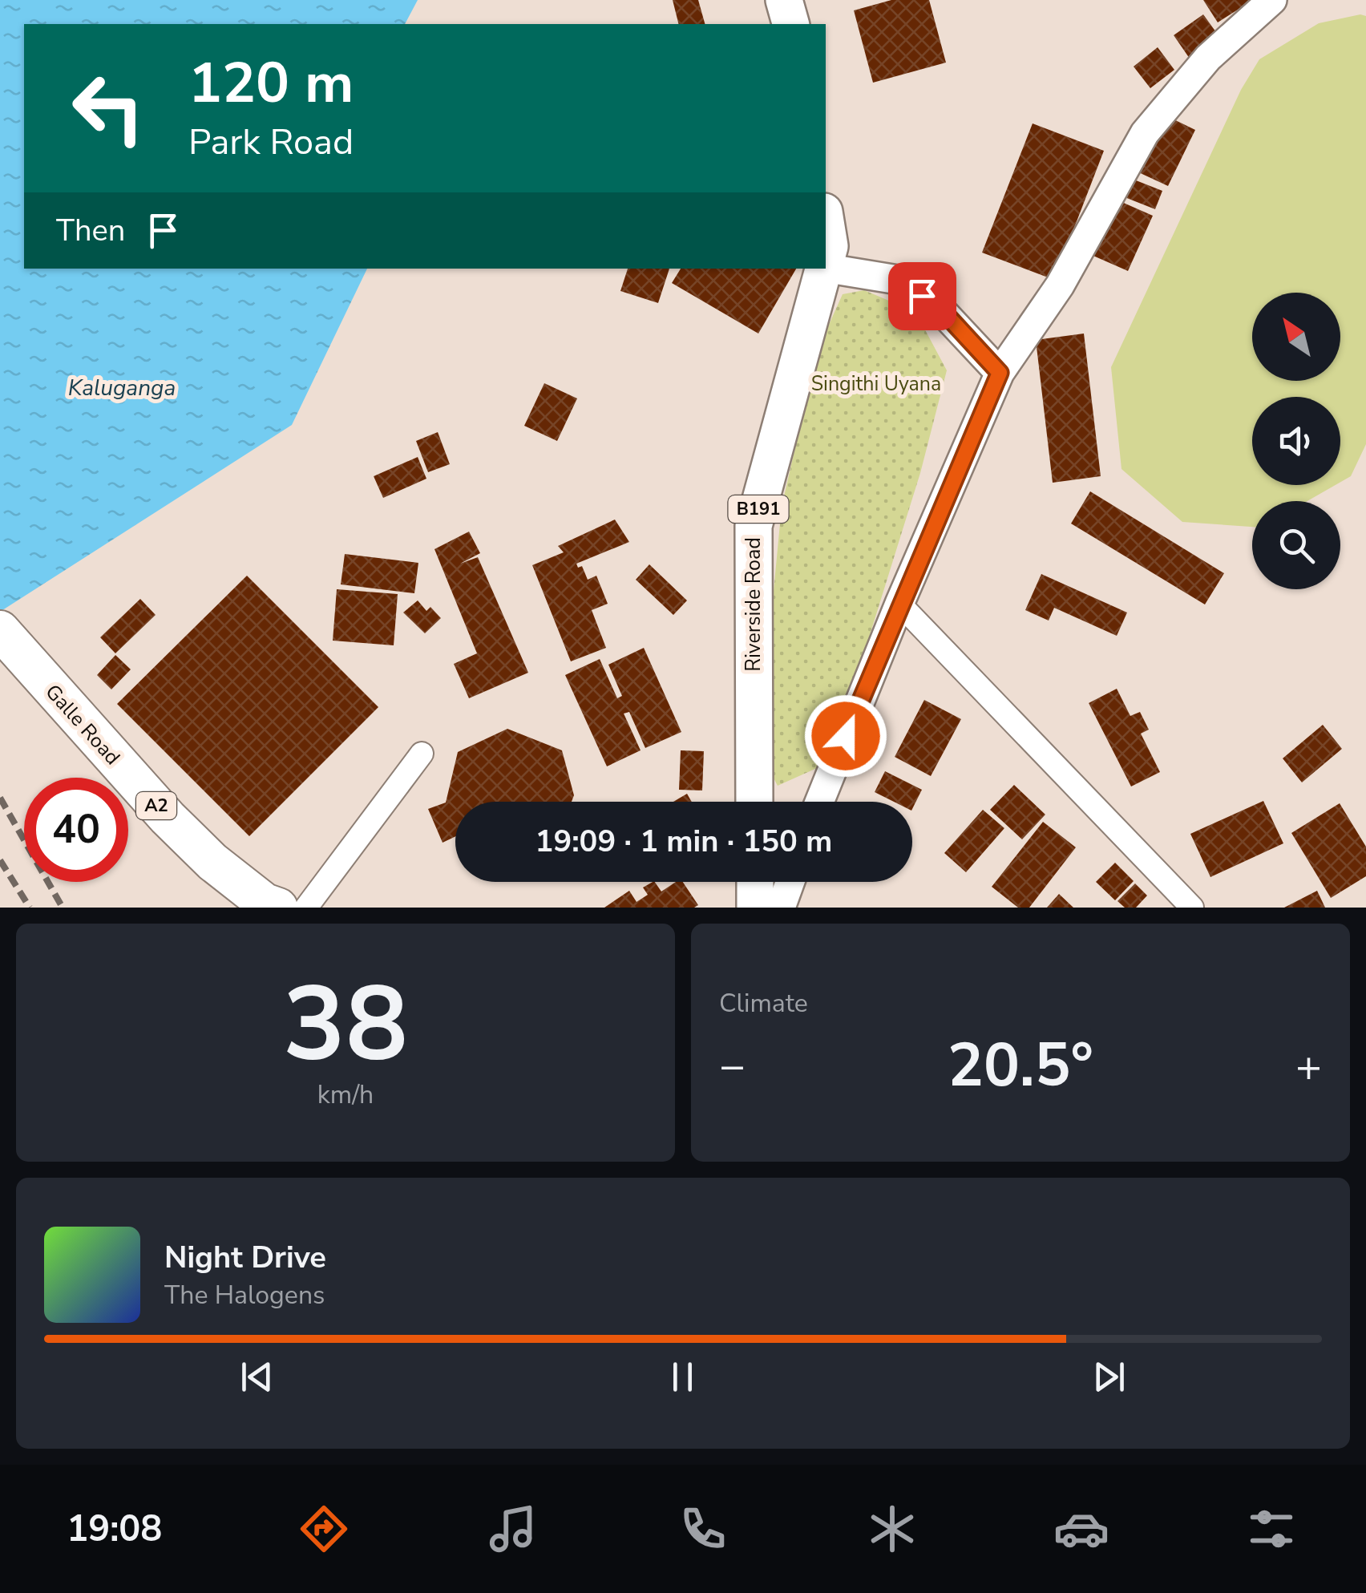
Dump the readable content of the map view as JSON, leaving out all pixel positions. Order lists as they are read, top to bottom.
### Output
{
  "streets": {
    "highway": ["Galle Road", "A2"],
    "main road": ["B191", "Riverside Road"]
  },
  "water": ["Kaluganga"],
  "parks": ["Singithi Uyana"],
  "north": "top left",
  "page": {
    "turn": ["120 m", "Park Road"],
    "then": "Then",
    "limit": "40",
    "trip": "19:09 · 1 min · 150 m",
    "tile": [
      ["38", "km/h"],
      "Climate"
    ],
    "heat": ["−", "20.5°", "+"],
    "song": ["Night Drive", "The Halogens"],
    "tabs": "19:08"
  }
}
